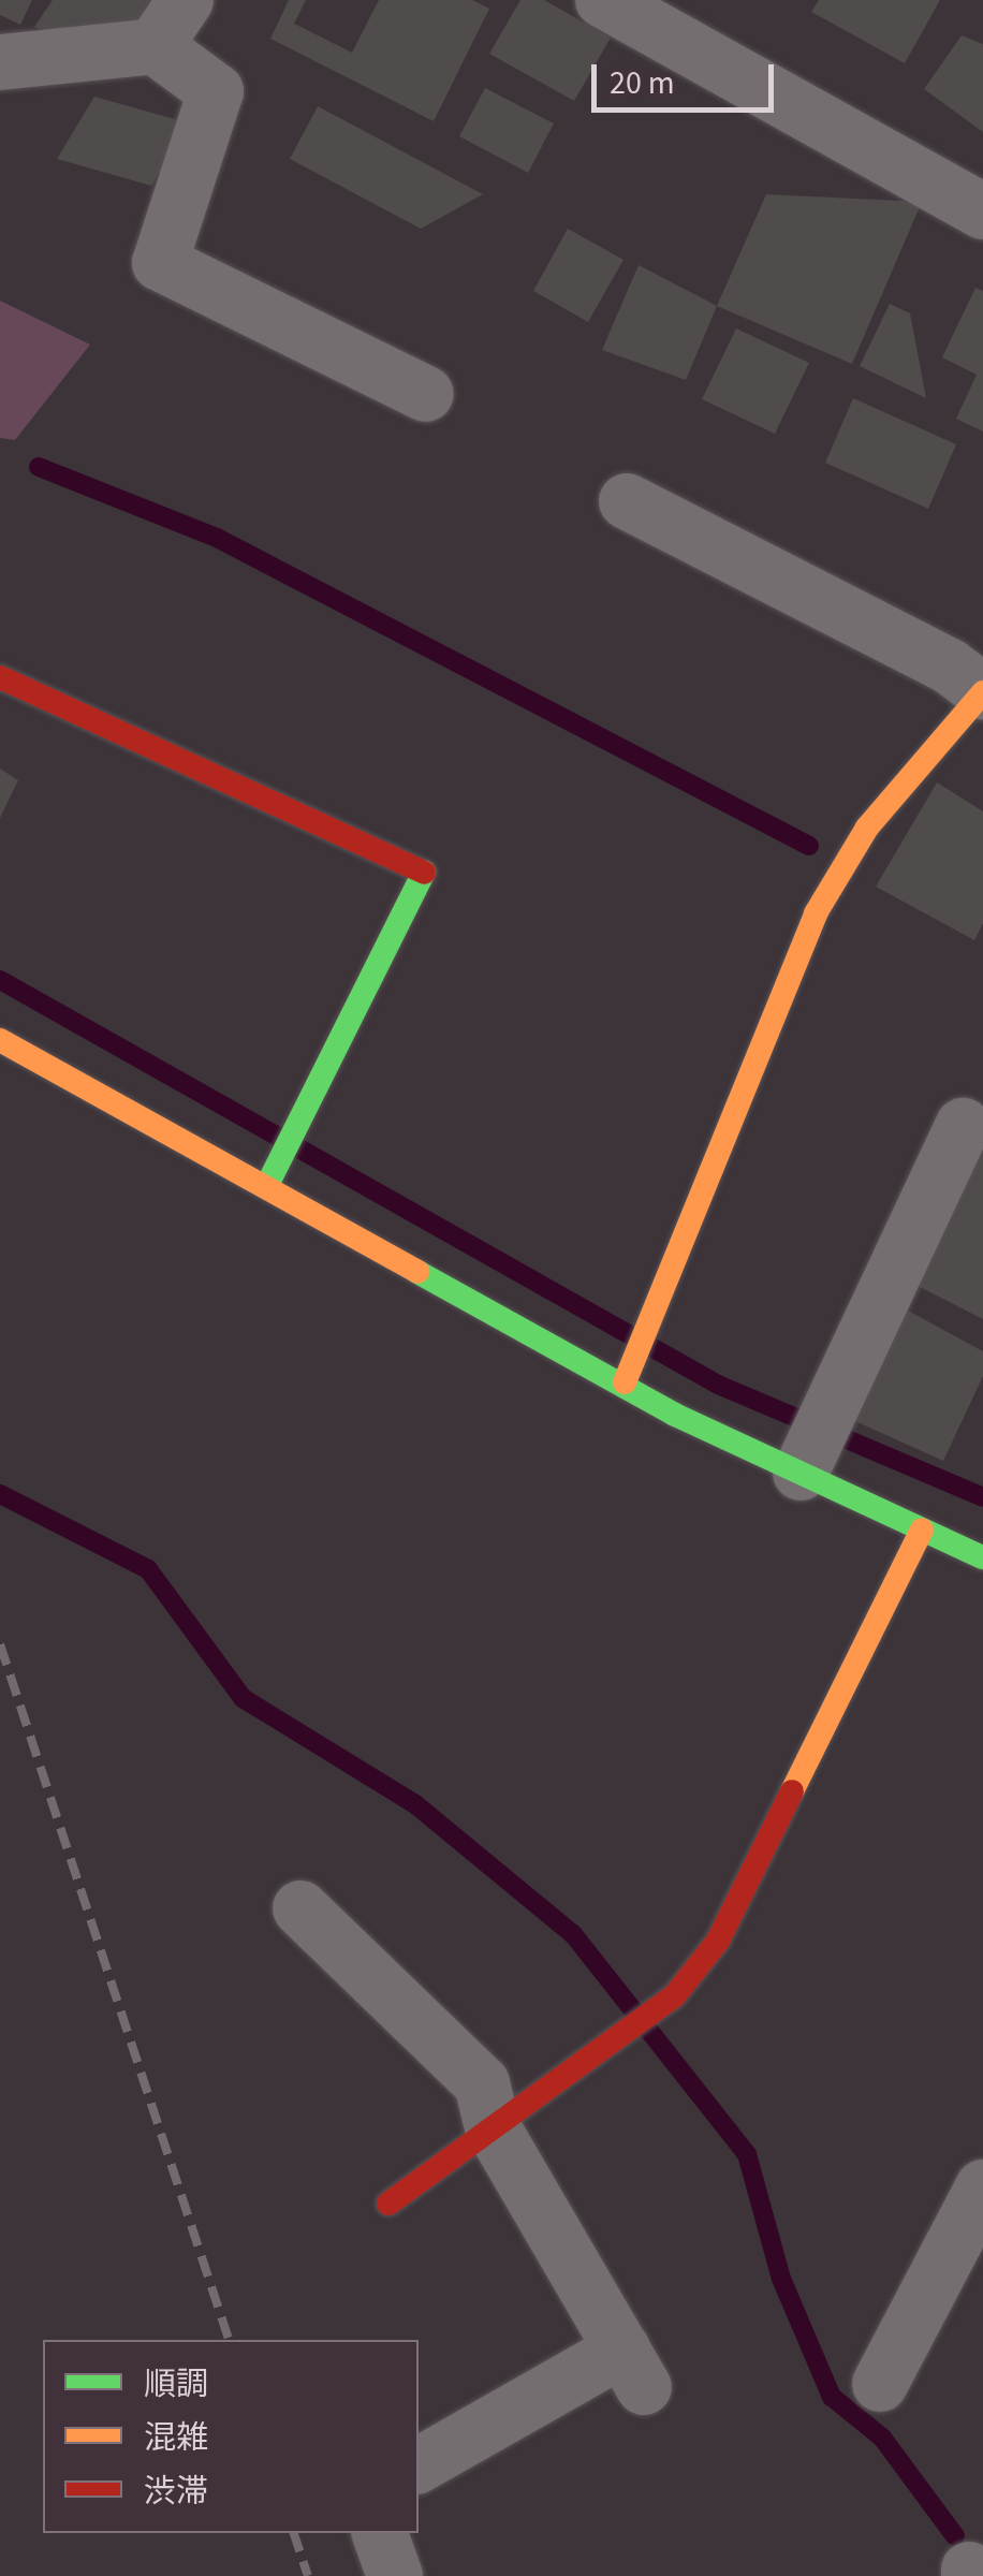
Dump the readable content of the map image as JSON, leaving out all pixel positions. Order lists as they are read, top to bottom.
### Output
{
  "legend": ["順調", "混雑", "渋滞"],
  "scale_bar": "20 m"
}
